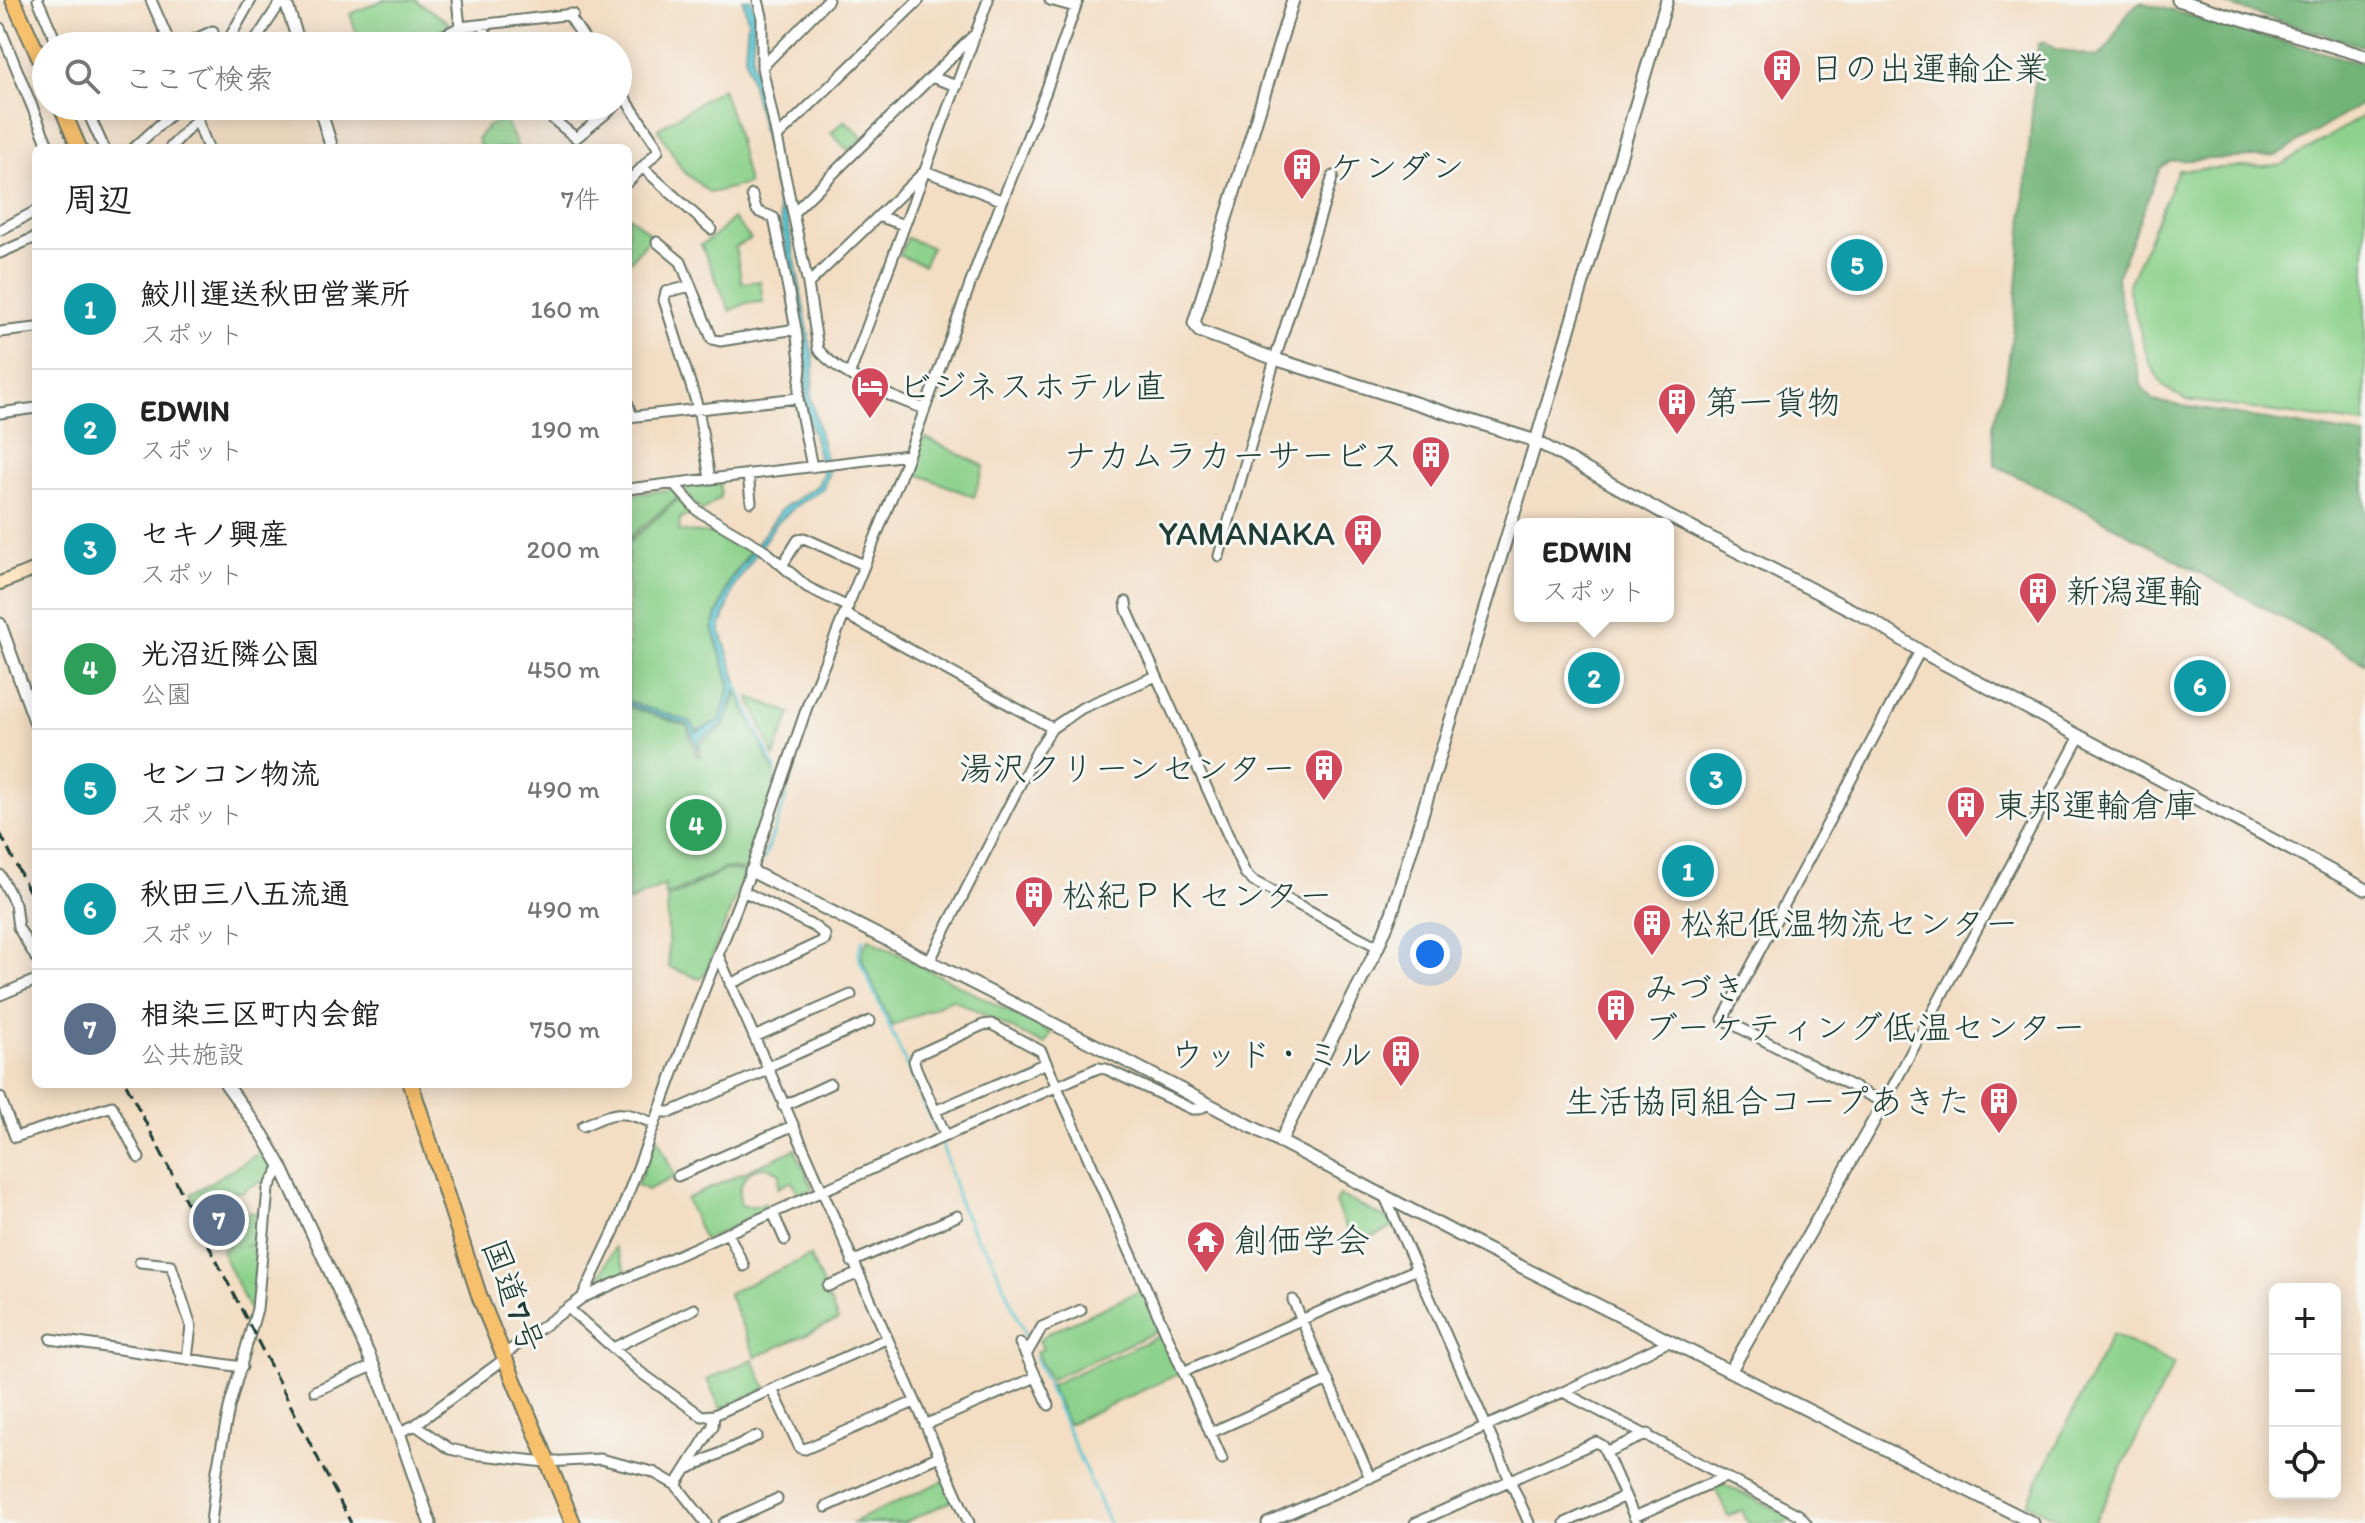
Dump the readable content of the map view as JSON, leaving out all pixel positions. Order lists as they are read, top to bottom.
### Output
{
  "streets": {
    "highway": ["国道7号"]
  },
  "places": {
    "building": [
      "日の出運輸企業",
      "ケンダン",
      "第一貨物",
      "ナカムラカーサービス",
      "YAMANAKA",
      "新潟運輸",
      "湯沢クリーンセンター",
      "東邦運輸倉庫",
      "松紀ＰＫセンター",
      "松紀低温物流センター",
      "みづき ブーケティング低温センター",
      "ウッド・ミル",
      "生活協同組合コープあきた"
    ],
    "hotel": ["ビジネスホテル直"],
    "temple": ["創価学会"]
  },
  "page": {
    "search": "ここで検索",
    "heading": ["周辺", "7件"],
    "pins": [
      "5",
      "2",
      "6",
      "3",
      "4",
      "1",
      "7"
    ],
    "list": [
      {
        "mark": "1",
        "name": "鮫川運送秋田営業所",
        "note": "スポット",
        "value": "160 m"
      },
      {
        "mark": "2",
        "name": "EDWIN",
        "note": "スポット",
        "value": "190 m"
      },
      {
        "mark": "3",
        "name": "セキノ興産",
        "note": "スポット",
        "value": "200 m"
      },
      {
        "mark": "4",
        "name": "光沼近隣公園",
        "note": "公園",
        "value": "450 m"
      },
      {
        "mark": "5",
        "name": "センコン物流",
        "note": "スポット",
        "value": "490 m"
      },
      {
        "mark": "6",
        "name": "秋田三八五流通",
        "note": "スポット",
        "value": "490 m"
      },
      {
        "mark": "7",
        "name": "相染三区町内会館",
        "note": "公共施設",
        "value": "750 m"
      }
    ],
    "popup": ["EDWIN", "スポット"],
    "map_buttons": ["+", "−"]
  }
}
